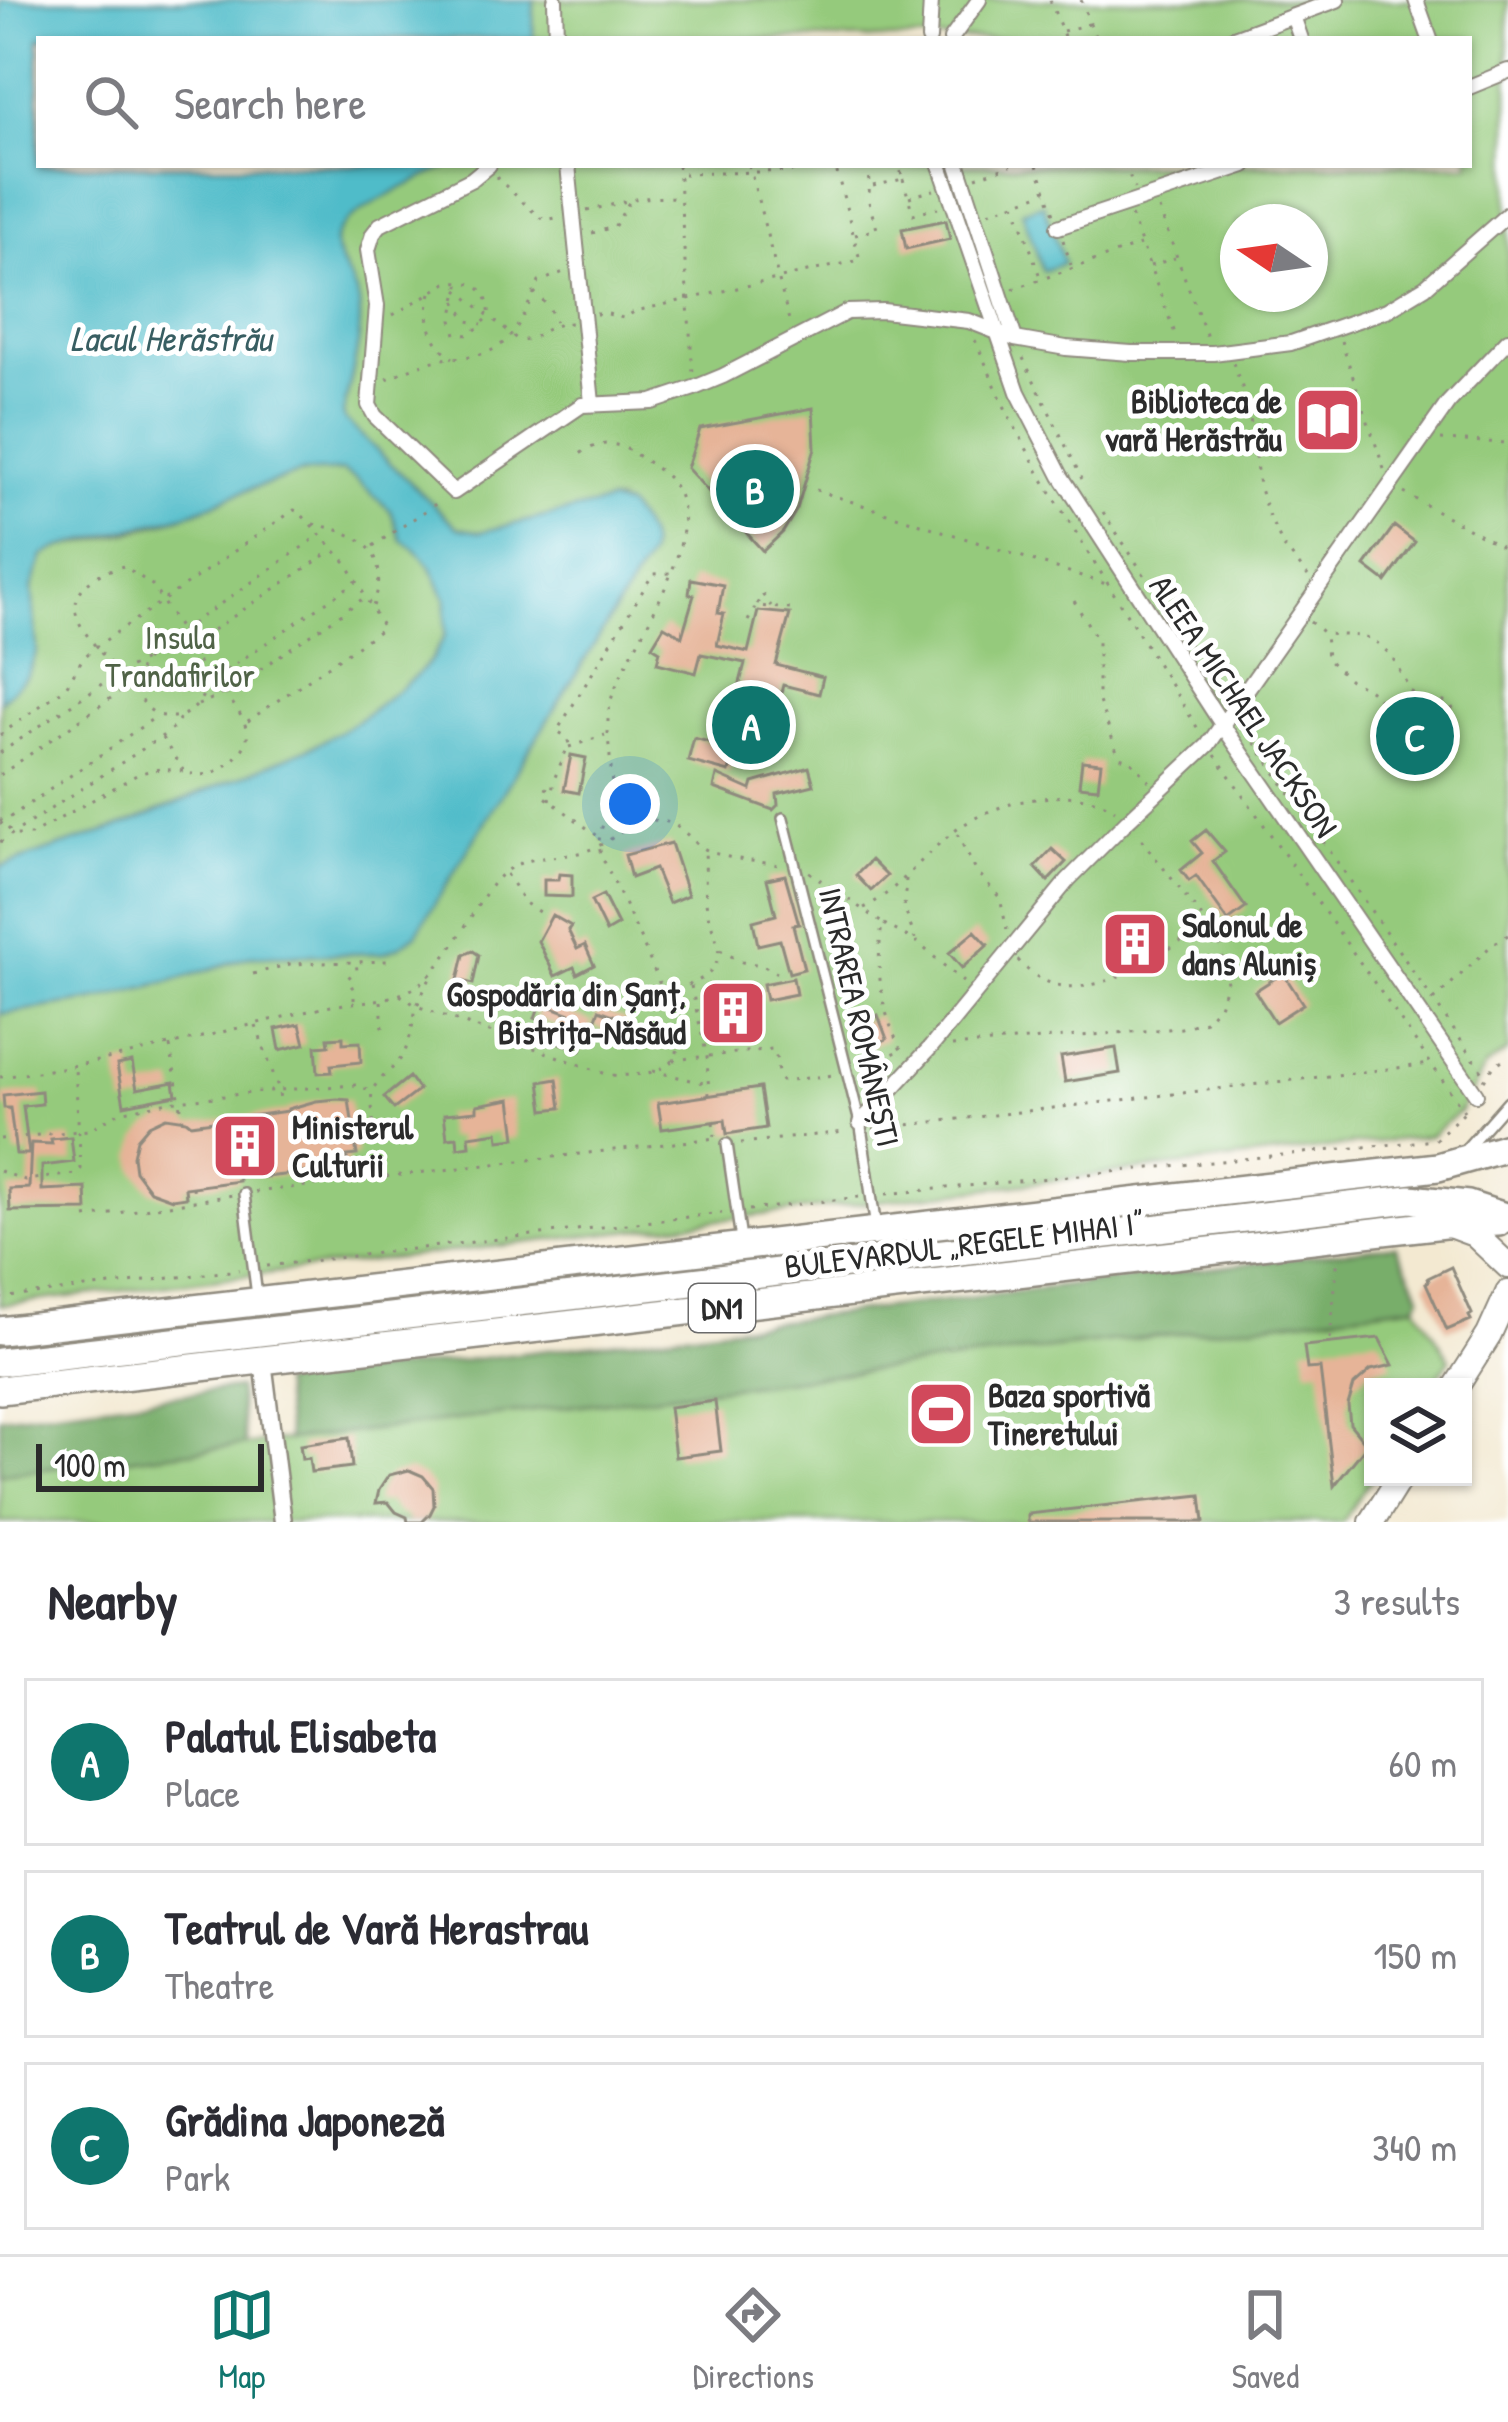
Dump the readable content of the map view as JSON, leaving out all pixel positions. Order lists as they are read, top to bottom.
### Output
{
  "streets": {
    "main road": ["BULEVARDUL „REGELE MIHAI I”", "DN1"],
    "street": ["ALEEA MICHAEL JACKSON"],
    "lane": ["INTRAREA ROMÂNEȘTI"]
  },
  "crossings": [
    ["INTRAREA ROMÂNEȘTI", "BULEVARDUL „REGELE MIHAI I”"],
    ["BULEVARDUL „REGELE MIHAI I”", "DN1"]
  ],
  "water": ["Lacul Herăstrău"],
  "parks": ["Insula Trandafirilor"],
  "places": {
    "library": ["Biblioteca de vară Herăstrău"],
    "building": ["Salonul de dans Aluniș", "Gospodăria din Șanț, Bistrița-Năsăud", "Ministerul Culturii"],
    "sports": ["Baza sportivă Tineretului"]
  },
  "scale_bar": "100 m",
  "north": "left",
  "page": {
    "search": "Search here",
    "pins": ["B", "A", "C"],
    "scale": "100 m",
    "heading": ["Nearby", "3 results"],
    "list": [
      {
        "mark": "A",
        "name": "Palatul Elisabeta",
        "note": "Place",
        "value": "60 m"
      },
      {
        "mark": "B",
        "name": "Teatrul de Vară Herastrau",
        "note": "Theatre",
        "value": "150 m"
      },
      {
        "mark": "C",
        "name": "Grădina Japoneză",
        "note": "Park",
        "value": "340 m"
      }
    ],
    "nav": ["Map", "Directions", "Saved"]
  }
}
